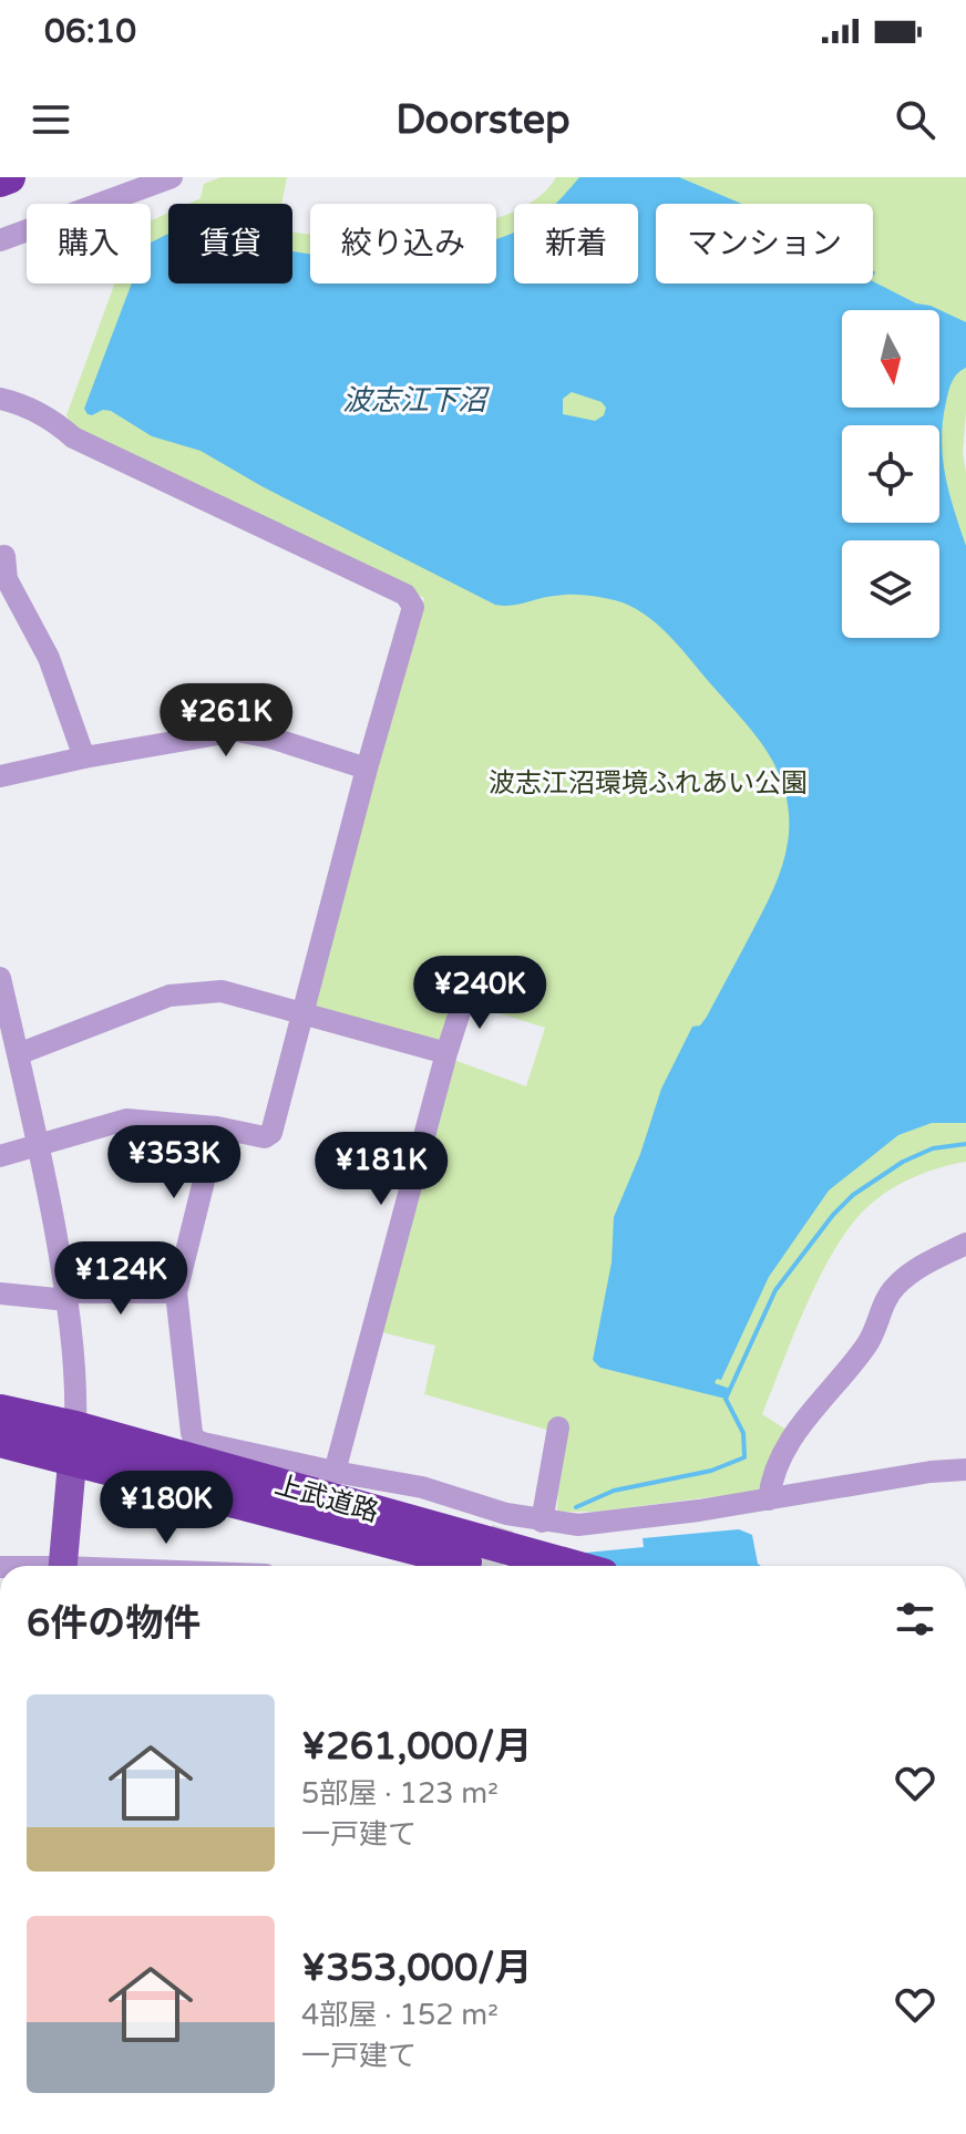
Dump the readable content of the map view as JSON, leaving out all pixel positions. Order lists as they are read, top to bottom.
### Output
{
  "streets": {
    "highway": ["上武道路"]
  },
  "water": ["波志江下沼"],
  "parks": ["波志江沼環境ふれあい公園"],
  "north": "bottom",
  "page": {
    "status": "06:10",
    "header": "Doorstep",
    "chip": [
      "購入",
      "賃貸",
      "絞り込み",
      "新着",
      "マンション"
    ],
    "price": [
      "¥261K",
      "¥240K",
      "¥353K",
      "¥181K",
      "¥124K",
      "¥180K"
    ],
    "heading": "6件の物件",
    "list": [
      {
        "name": "¥261,000/月",
        "note": "5部屋 · 123 m² · 一戸建て"
      },
      {
        "name": "¥353,000/月",
        "note": "4部屋 · 152 m² · 一戸建て"
      }
    ]
  }
}
